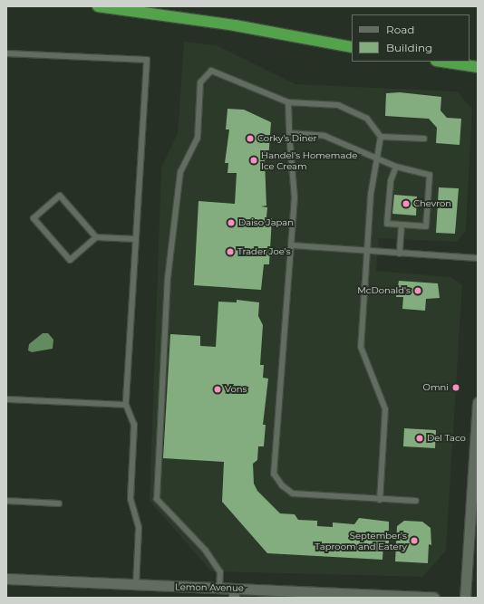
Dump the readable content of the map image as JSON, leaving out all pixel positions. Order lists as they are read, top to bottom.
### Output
{
  "streets": {
    "street": ["Lemon Avenue"]
  },
  "places": [
    "Corky's Diner",
    "Handel's Homemade Ice Cream",
    "Chevron",
    "Daiso Japan",
    "Trader Joe's",
    "McDonald's",
    "Omni",
    "Vons",
    "Del Taco",
    "September's Taproom and Eatery"
  ],
  "legend": ["Road", "Building"]
}
